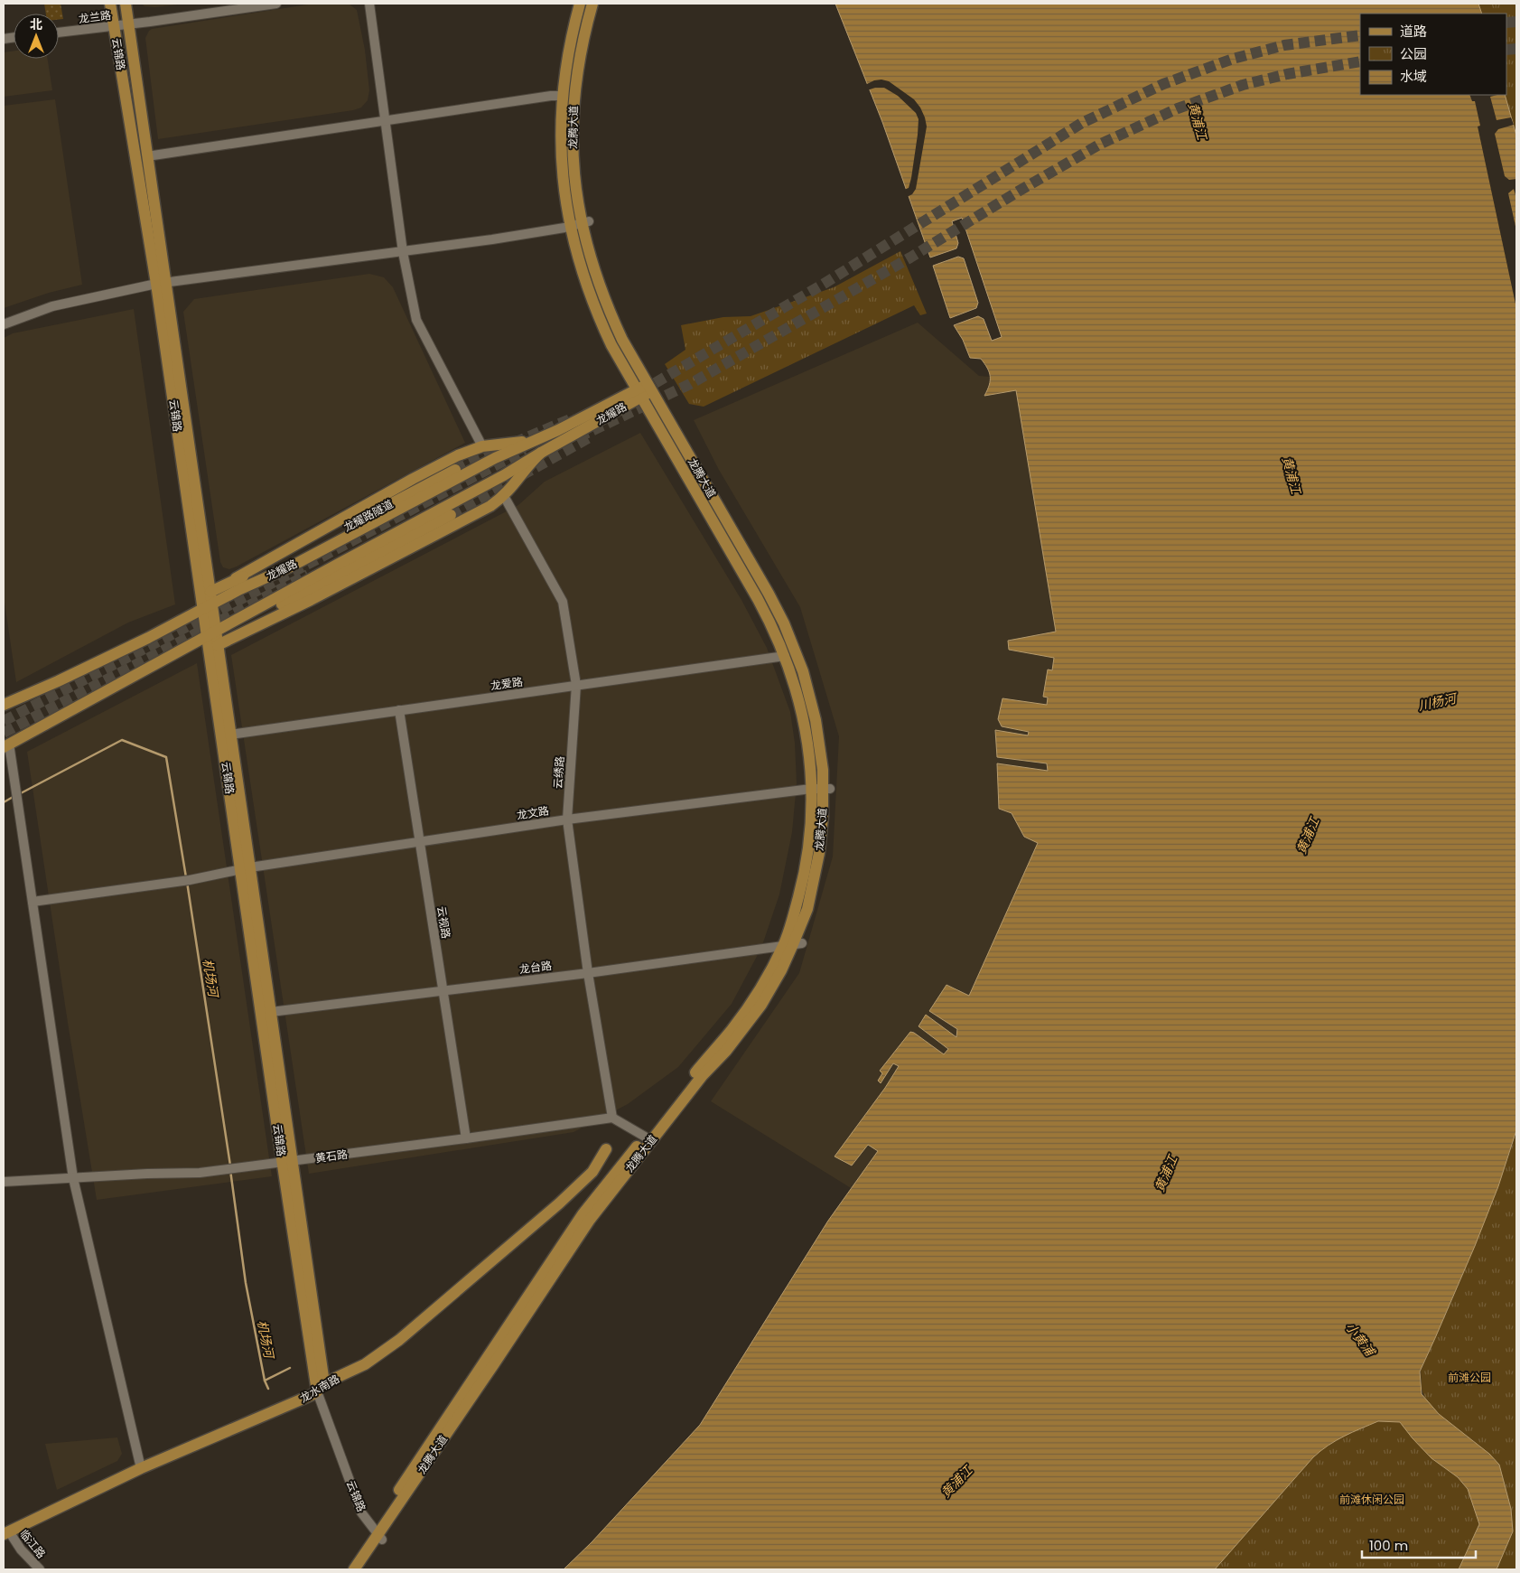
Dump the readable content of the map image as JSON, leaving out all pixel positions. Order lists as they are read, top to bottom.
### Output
{
  "streets": {
    "main road": [
      "云锦路",
      "龙腾大道",
      "龙耀路",
      "龙耀路隧道",
      "龙水南路"
    ],
    "street": [
      "龙兰路",
      "龙爱路",
      "云绣路",
      "龙文路",
      "云视路",
      "龙台路",
      "黄石路",
      "临江路"
    ]
  },
  "crossings": [
    ["龙兰路", "云锦路"],
    ["云锦路", "龙腾大道"],
    ["云锦路", "龙耀路"],
    ["云锦路", "龙耀路隧道"],
    ["云锦路", "龙爱路"],
    ["云锦路", "龙文路"],
    ["云锦路", "龙台路"],
    ["云锦路", "黄石路"],
    ["云锦路", "龙水南路"],
    ["龙腾大道", "龙耀路"],
    ["龙腾大道", "龙爱路"],
    ["龙腾大道", "龙文路"],
    ["龙腾大道", "龙台路"],
    ["龙耀路", "龙耀路隧道"],
    ["龙耀路", "云绣路"],
    ["龙爱路", "云绣路"],
    ["龙爱路", "云视路"],
    ["云绣路", "龙文路"],
    ["云绣路", "龙台路"],
    ["云绣路", "黄石路"],
    ["龙文路", "云视路"],
    ["云视路", "龙台路"],
    ["云视路", "黄石路"],
    ["龙水南路", "临江路"]
  ],
  "water": [
    "黄浦江",
    "川杨河",
    "机场河",
    "小黄浦"
  ],
  "parks": ["前滩公园", "前滩休闲公园"],
  "legend": ["道路", "公园", "水域"],
  "scale_bar": "100 m",
  "north": "top"
}
